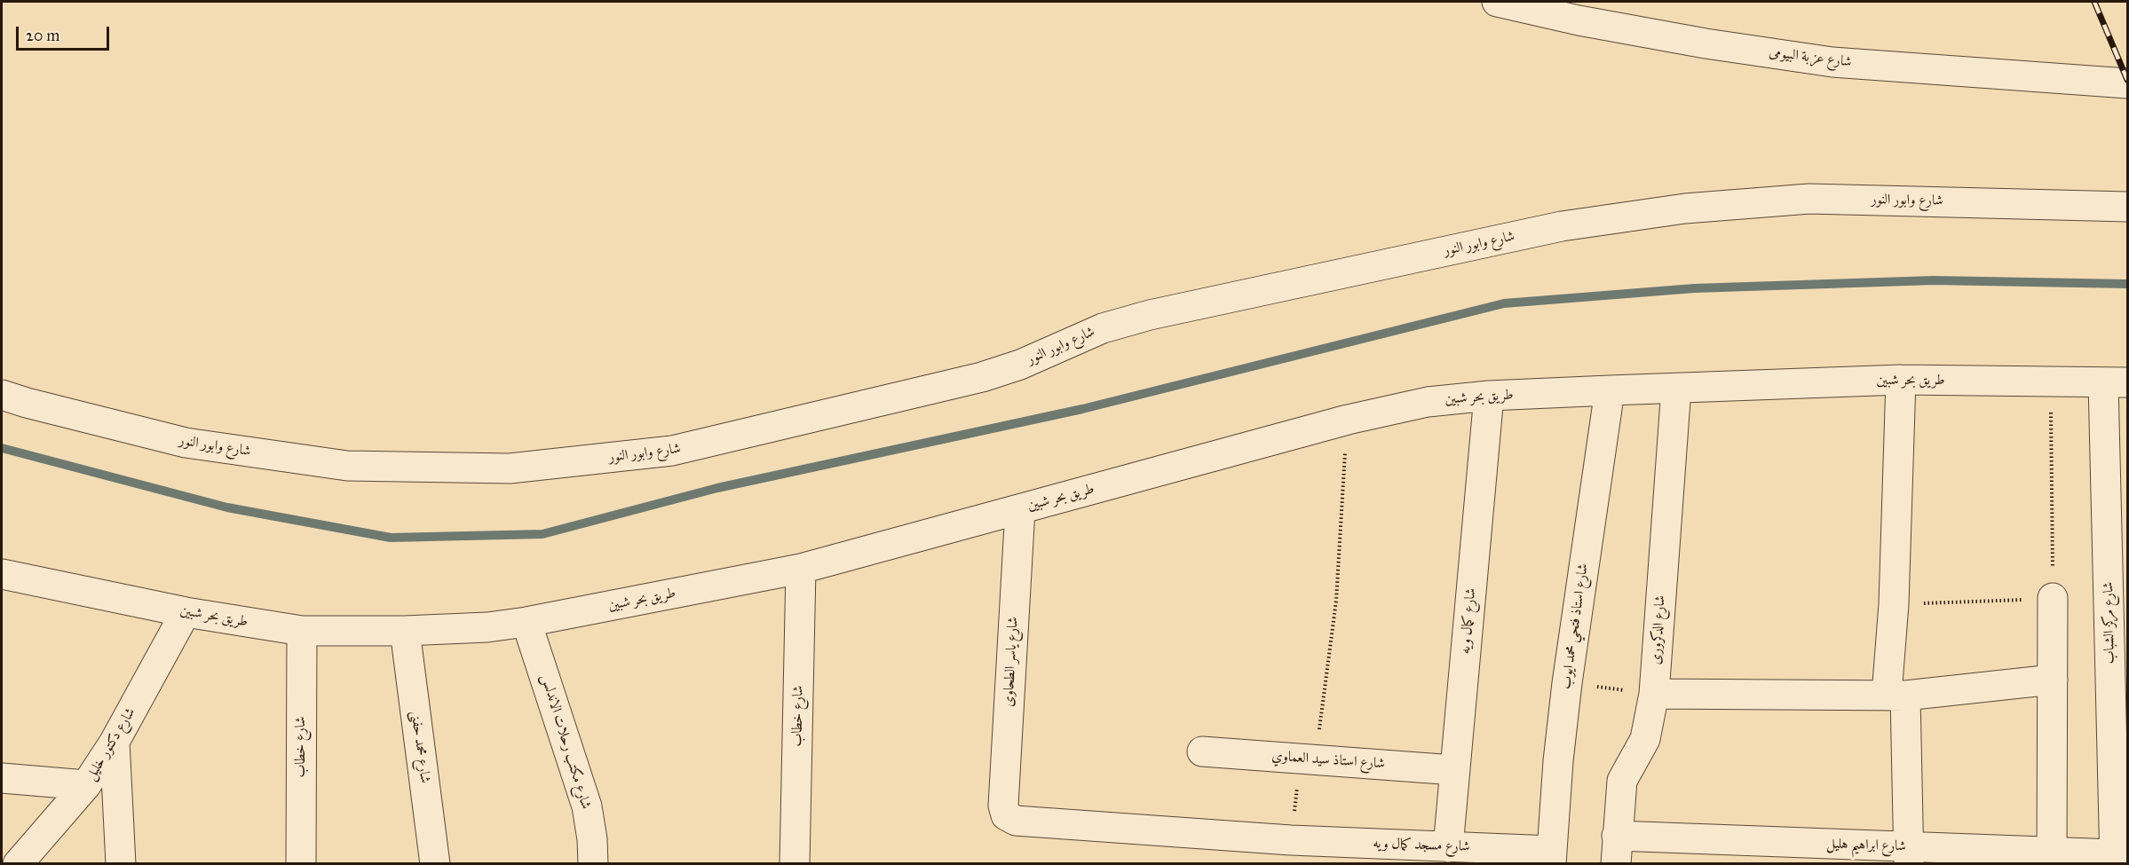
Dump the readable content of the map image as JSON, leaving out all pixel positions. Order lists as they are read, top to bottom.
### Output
{
  "streets": {
    "street": [
      "شارع عزبة البيومى",
      "شارع وابور النور",
      "طريق بحر شبين",
      "شارع كمال ويه",
      "شارع مركز الشباب",
      "شارع استاذ فتحي محمد ايوب",
      "شارع الدكرورى",
      "شارع ياسر الطحاوى",
      "شارع خطاب",
      "شارع مكتب رحلات الاندلس",
      "شارع دكتور خليل",
      "شارع محمد حفنى",
      "شارع استاذ سيد العماوي",
      "شارع مسجد كمال ويه",
      "شارع ابراهيم هليل"
    ]
  },
  "crossings": [
    ["طريق بحر شبين", "شارع كمال ويه"],
    ["طريق بحر شبين", "شارع مركز الشباب"],
    ["طريق بحر شبين", "شارع استاذ فتحي محمد ايوب"],
    ["طريق بحر شبين", "شارع الدكرورى"],
    ["طريق بحر شبين", "شارع ياسر الطحاوى"],
    ["طريق بحر شبين", "شارع خطاب"],
    ["طريق بحر شبين", "شارع مكتب رحلات الاندلس"],
    ["طريق بحر شبين", "شارع دكتور خليل"],
    ["طريق بحر شبين", "شارع محمد حفنى"],
    ["شارع كمال ويه", "شارع استاذ سيد العماوي"],
    ["شارع كمال ويه", "شارع مسجد كمال ويه"],
    ["شارع مركز الشباب", "شارع ابراهيم هليل"],
    ["شارع استاذ فتحي محمد ايوب", "شارع مسجد كمال ويه"],
    ["شارع الدكرورى", "شارع ابراهيم هليل"],
    ["شارع ياسر الطحاوى", "شارع مسجد كمال ويه"]
  ],
  "scale_bar": "20 m"
}
